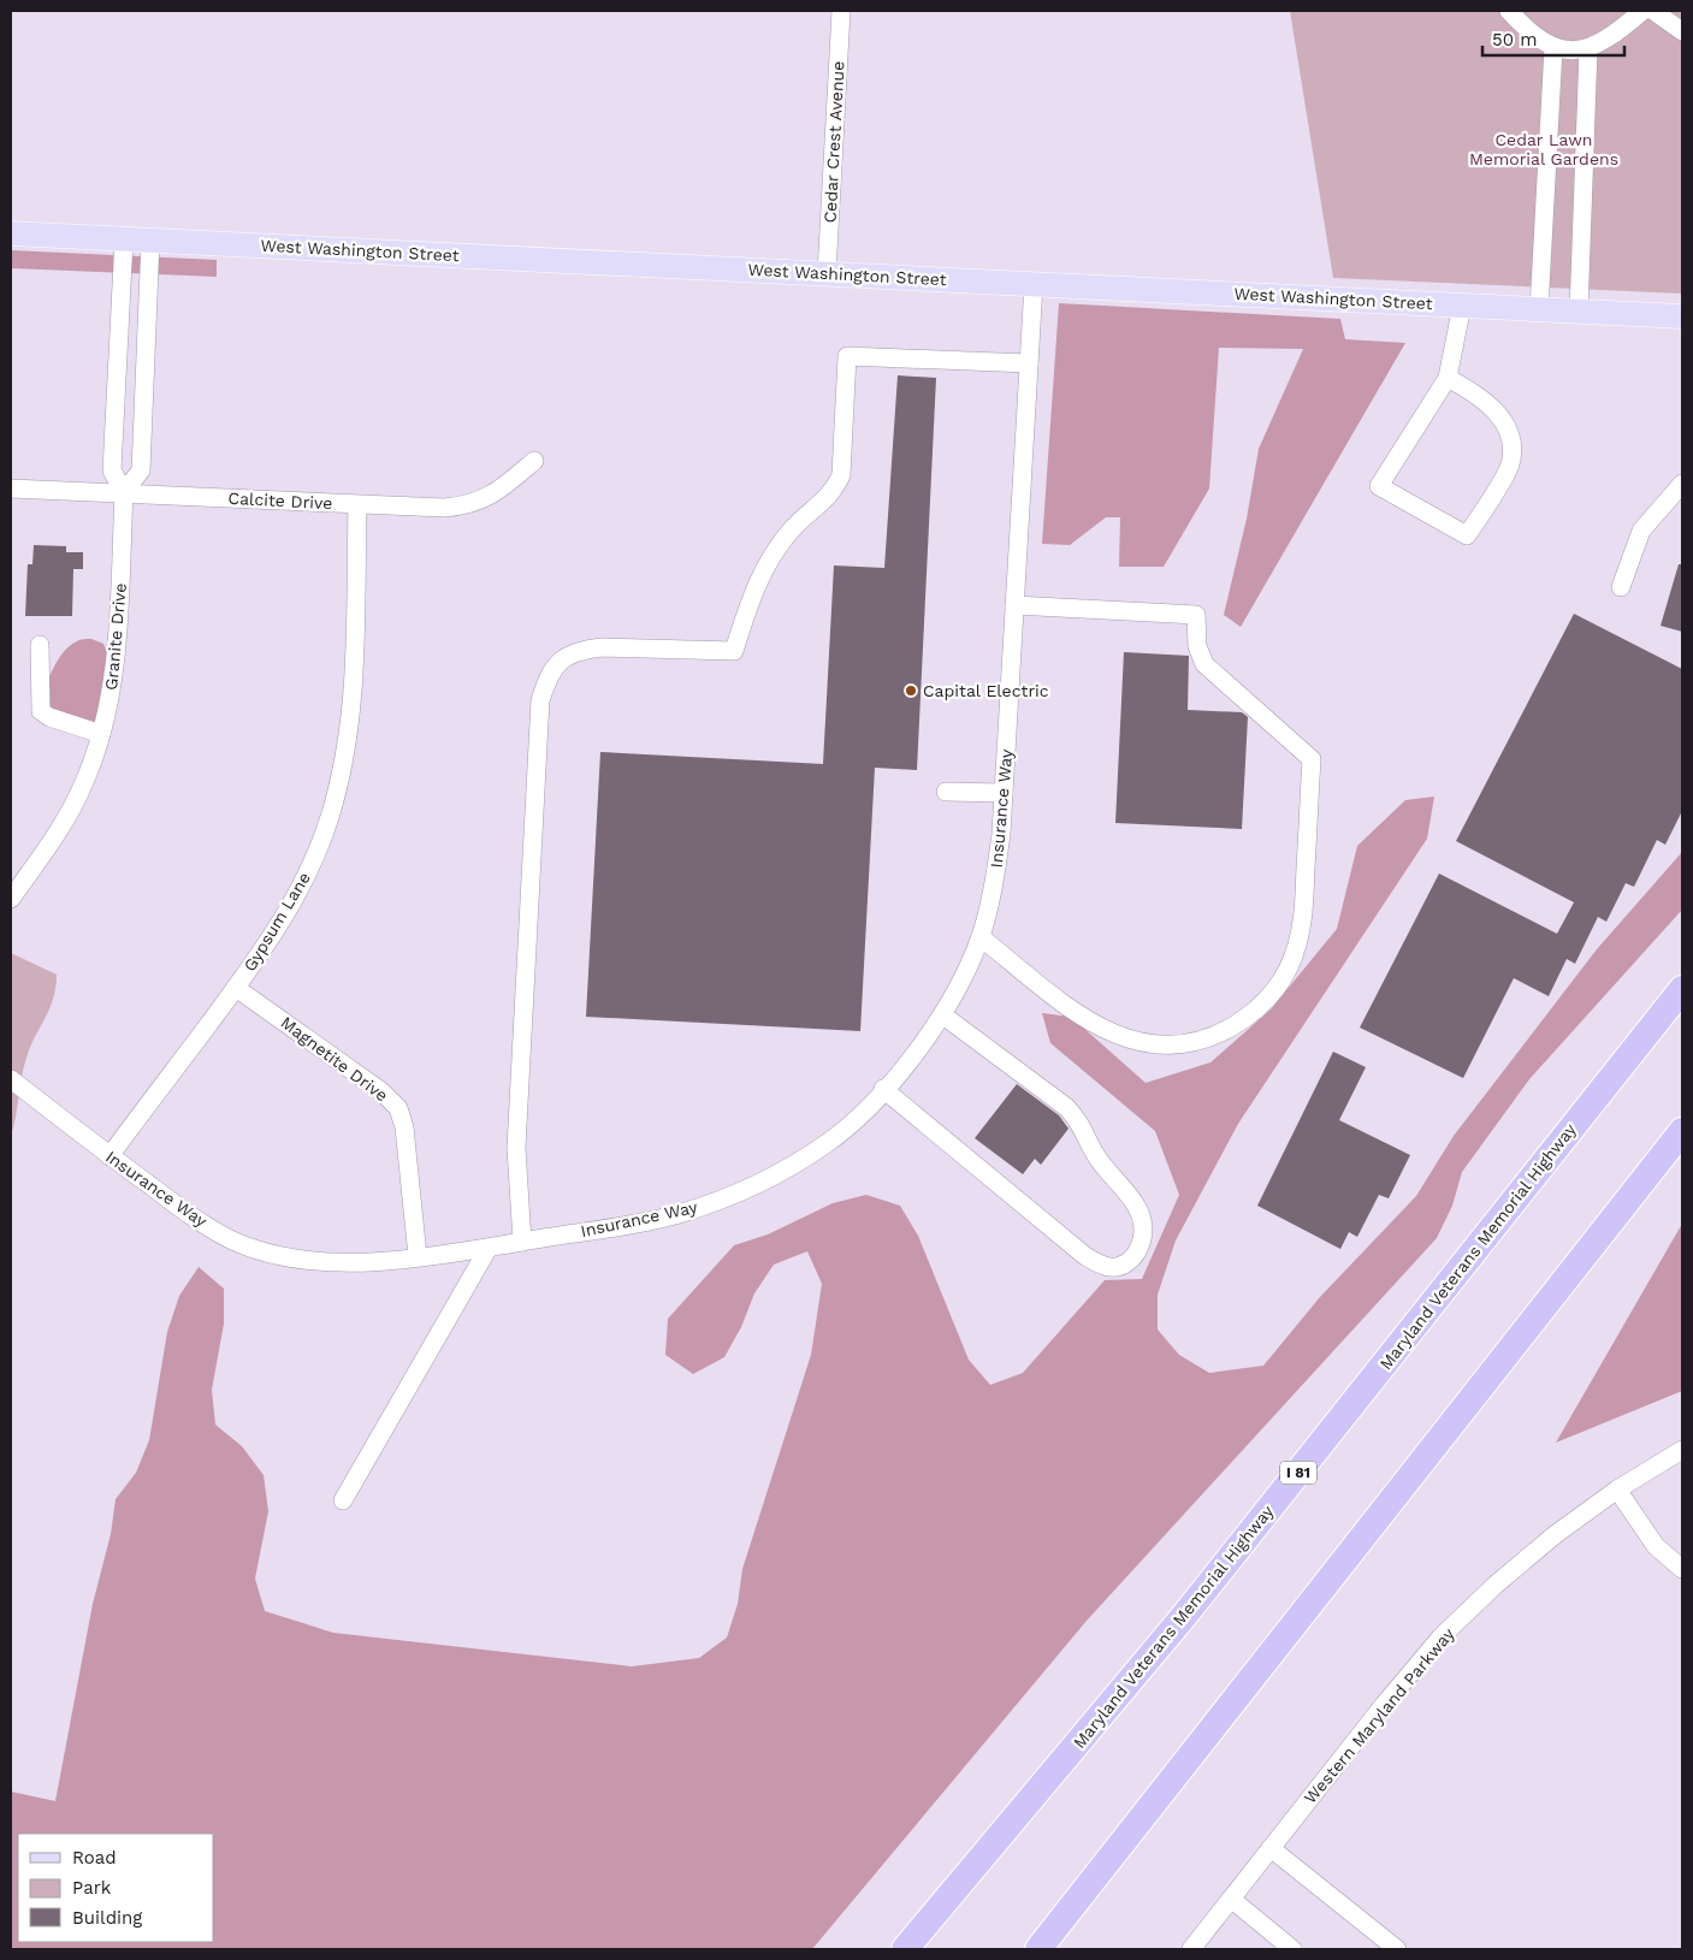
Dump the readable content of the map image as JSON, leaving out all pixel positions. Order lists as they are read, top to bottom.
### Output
{
  "streets": {
    "highway": ["Maryland Veterans Memorial Highway", "I 81"],
    "main road": ["West Washington Street"],
    "street": [
      "Cedar Crest Avenue",
      "Calcite Drive",
      "Granite Drive",
      "Insurance Way",
      "Gypsum Lane",
      "Magnetite Drive",
      "Western Maryland Parkway"
    ]
  },
  "crossings": [
    ["Cedar Crest Avenue", "West Washington Street"],
    ["West Washington Street", "Granite Drive"],
    ["West Washington Street", "Insurance Way"],
    ["Calcite Drive", "Granite Drive"],
    ["Calcite Drive", "Gypsum Lane"],
    ["Insurance Way", "Gypsum Lane"],
    ["Insurance Way", "Magnetite Drive"],
    ["Gypsum Lane", "Magnetite Drive"]
  ],
  "parks": ["Cedar Lawn Memorial Gardens"],
  "places": ["Capital Electric"],
  "legend": ["Road", "Park", "Building"],
  "scale_bar": "50 m"
}
